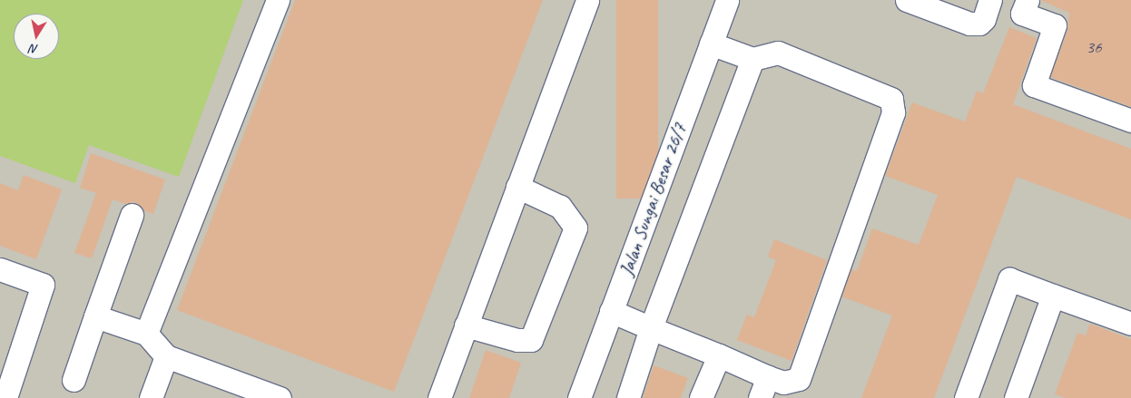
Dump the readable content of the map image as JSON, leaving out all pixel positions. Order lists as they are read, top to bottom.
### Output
{
  "streets": {
    "street": ["Jalan Sungai Besar 26/7"]
  },
  "house_numbers": ["36"],
  "north": "bottom"
}
